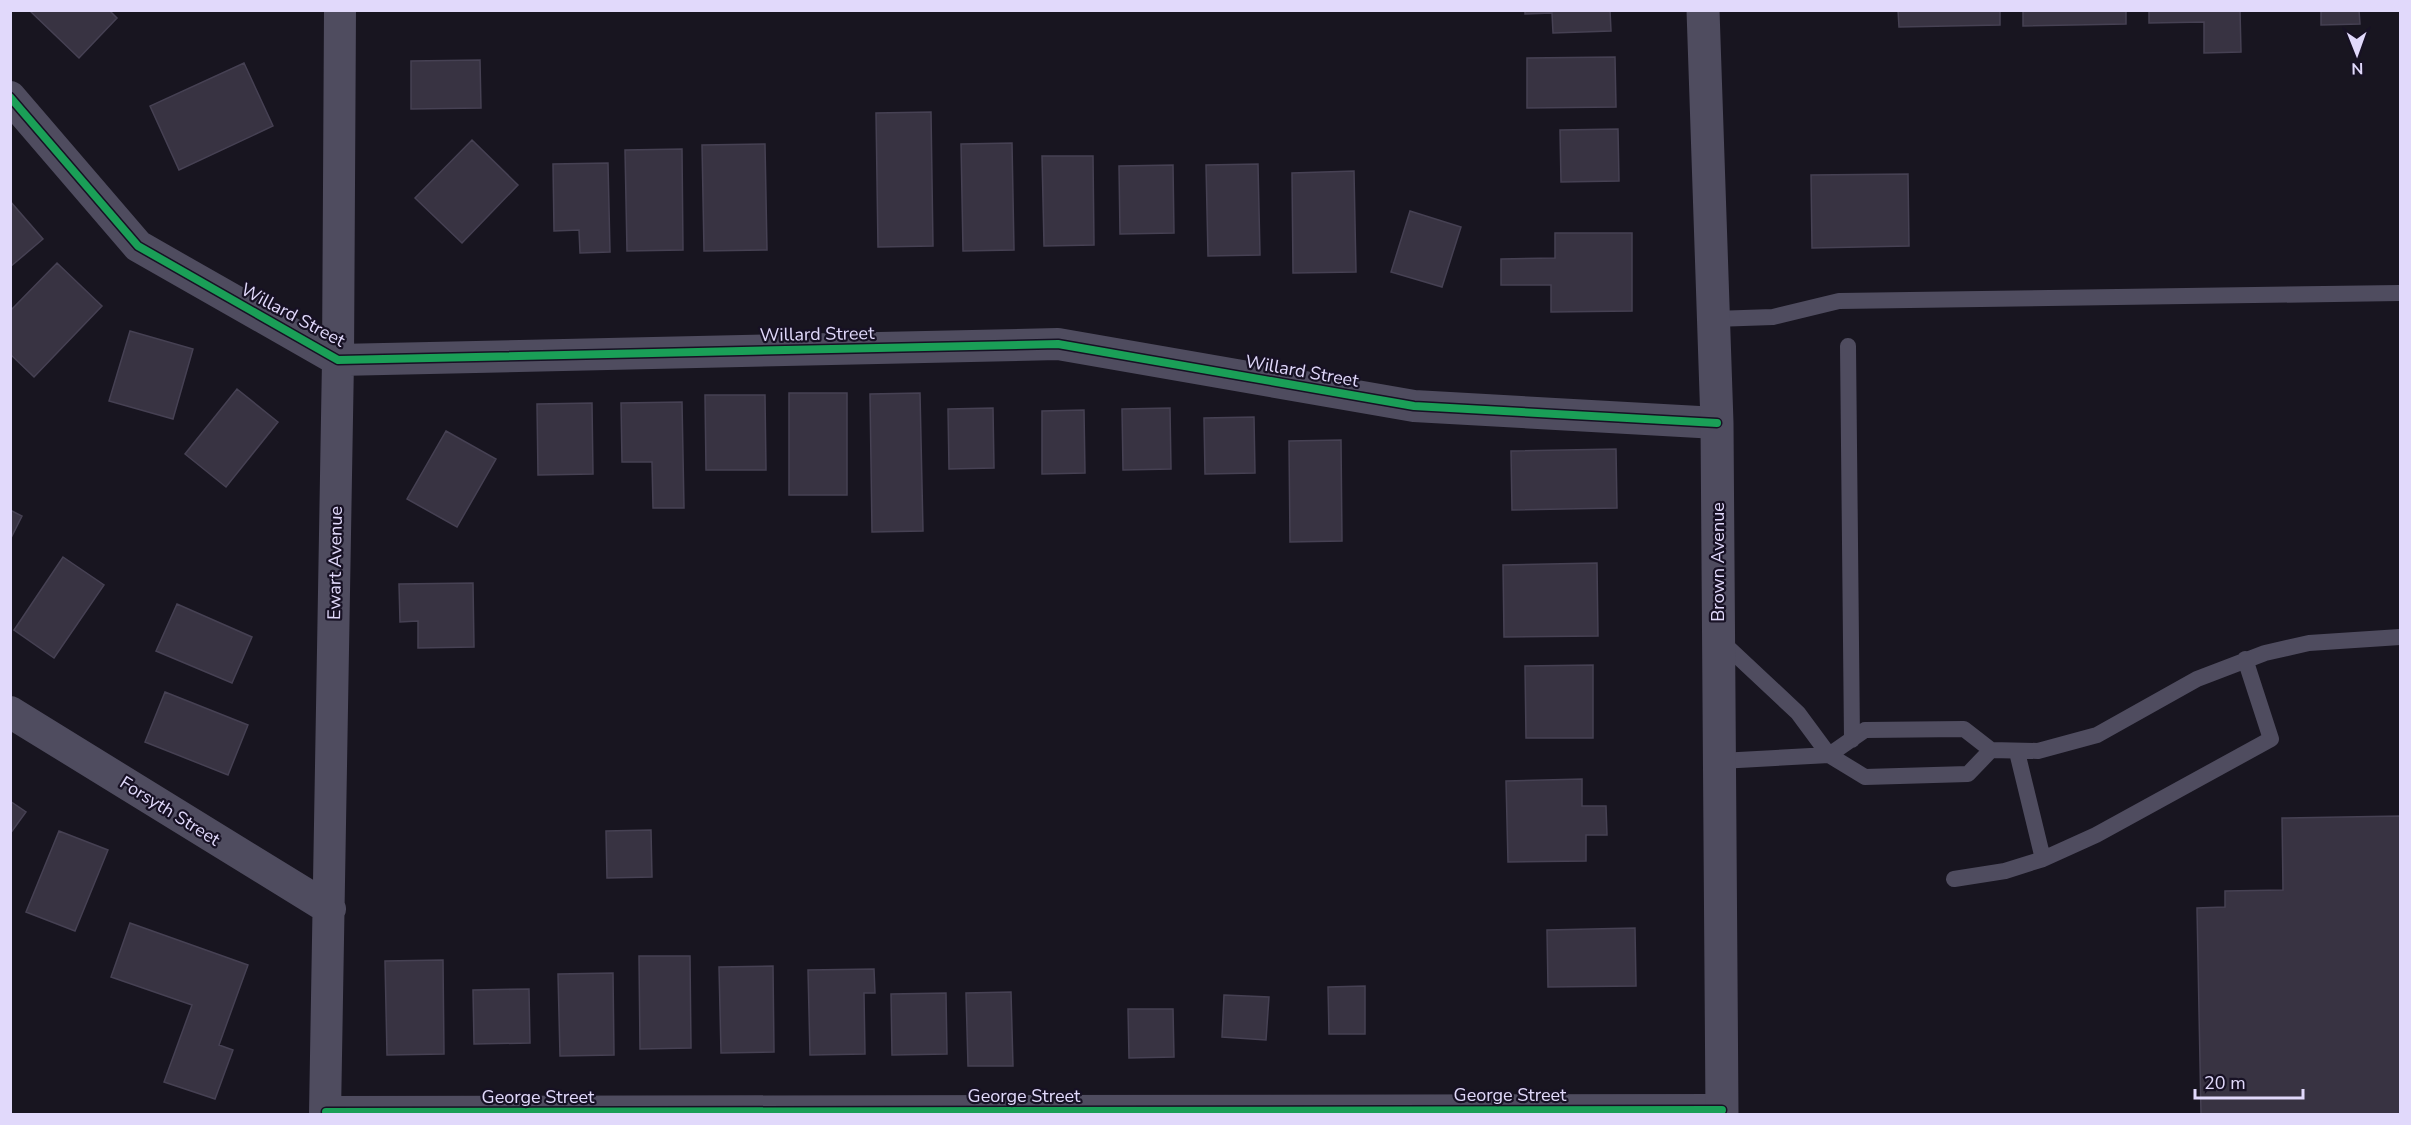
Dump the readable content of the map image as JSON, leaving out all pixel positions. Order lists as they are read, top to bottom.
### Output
{
  "streets": {
    "street": [
      "Willard Street",
      "Brown Avenue",
      "Ewart Avenue",
      "Forsyth Street",
      "George Street"
    ]
  },
  "crossings": [
    ["Willard Street", "Brown Avenue"],
    ["Willard Street", "Ewart Avenue"],
    ["Brown Avenue", "George Street"],
    ["Ewart Avenue", "Forsyth Street"],
    ["Ewart Avenue", "George Street"]
  ],
  "scale_bar": "20 m",
  "north": "bottom"
}
